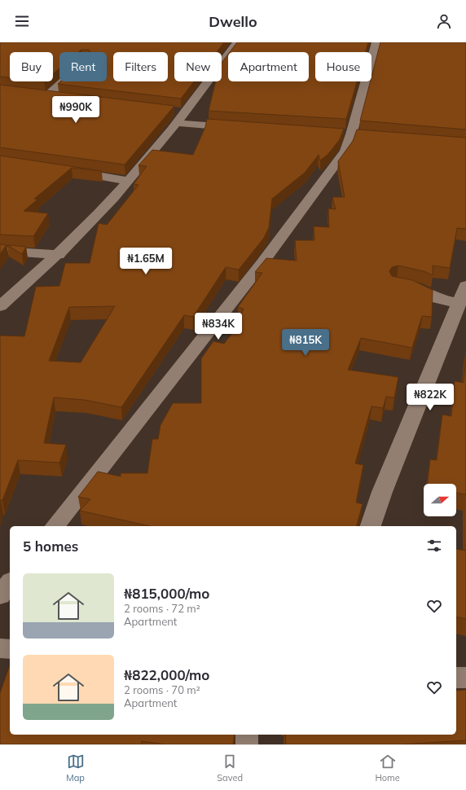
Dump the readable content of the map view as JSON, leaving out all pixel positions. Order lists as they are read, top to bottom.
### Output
{
  "north": "right",
  "page": {
    "header": "Dwello",
    "chip": [
      "Buy",
      "Rent",
      "Filters",
      "New",
      "Apartment",
      "House"
    ],
    "price": [
      "₦990K",
      "₦1.65M",
      "₦834K",
      "₦815K",
      "₦822K"
    ],
    "heading": "5 homes",
    "list": [
      {
        "name": "₦815,000/mo",
        "note": "2 rooms · 72 m² · Apartment"
      },
      {
        "name": "₦822,000/mo",
        "note": "2 rooms · 70 m² · Apartment"
      }
    ],
    "tabs": ["Map", "Saved", "Home"]
  }
}
